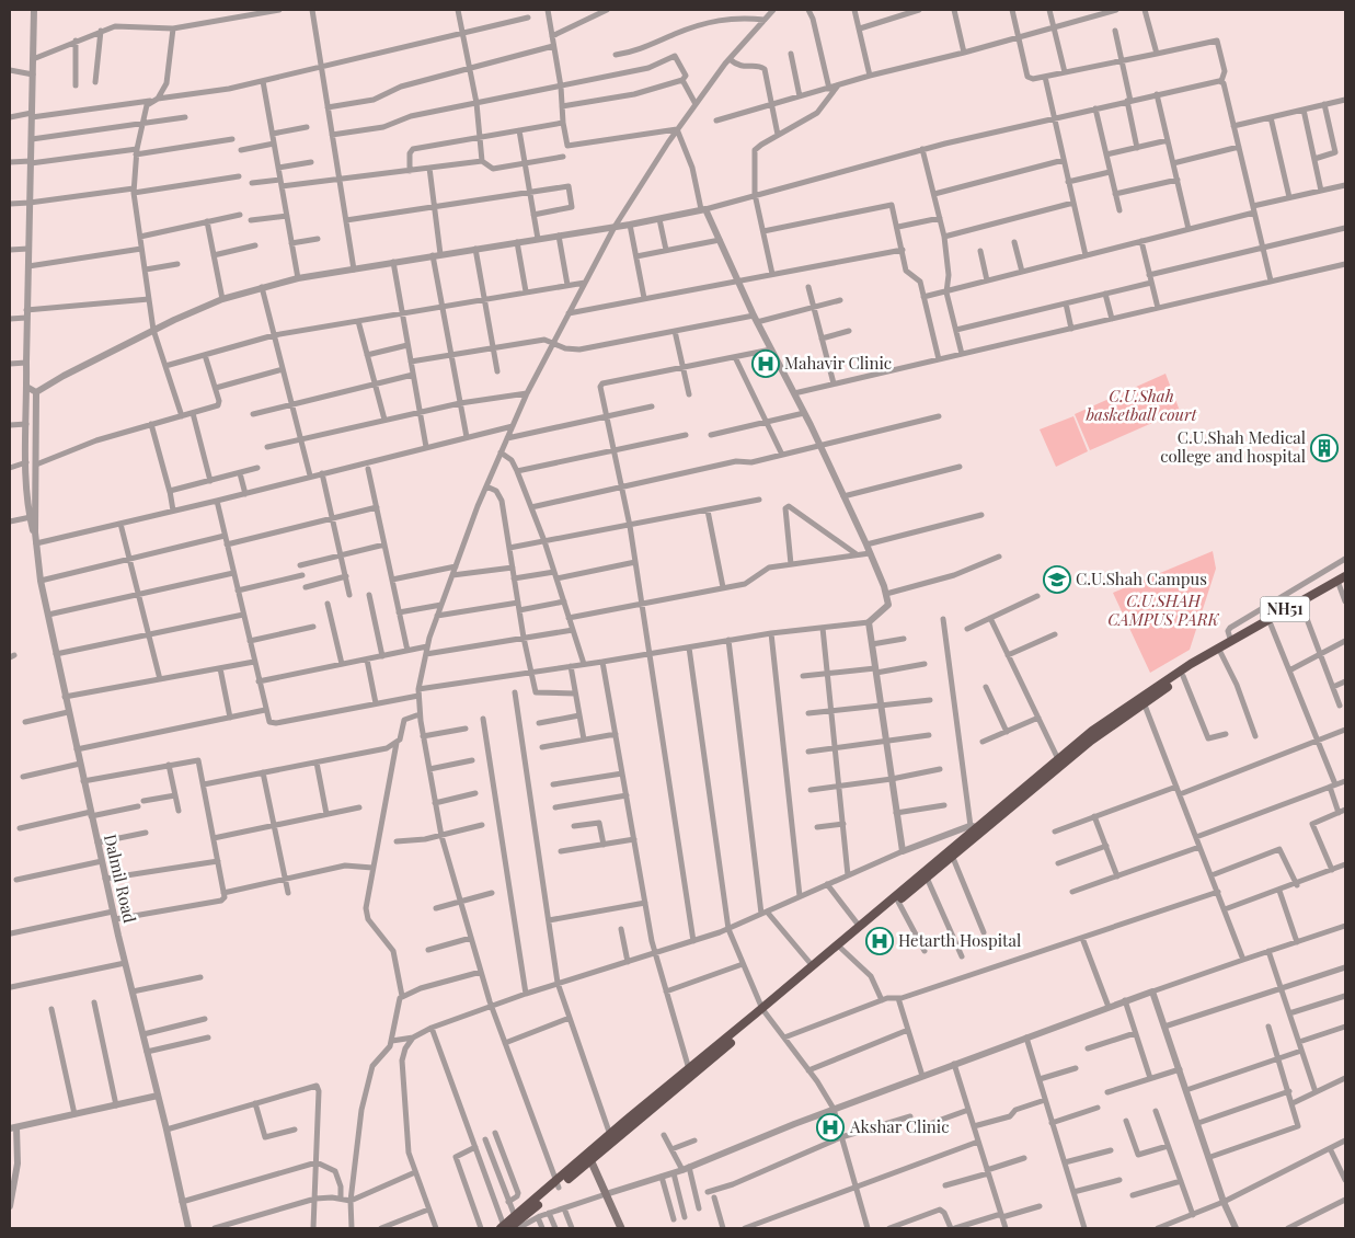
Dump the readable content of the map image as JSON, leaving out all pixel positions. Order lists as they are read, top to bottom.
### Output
{
  "streets": {
    "highway": ["NH51"],
    "street": ["Dalmil Road"]
  },
  "parks": ["C.U.Shah basketball court", "C.U.SHAH CAMPUS PARK"],
  "places": {
    "hospital": ["Mahavir Clinic", "Hetarth Hospital", "Akshar Clinic"],
    "building": ["C.U.Shah Medical college and hospital"],
    "school or university": ["C.U.Shah Campus"]
  }
}
